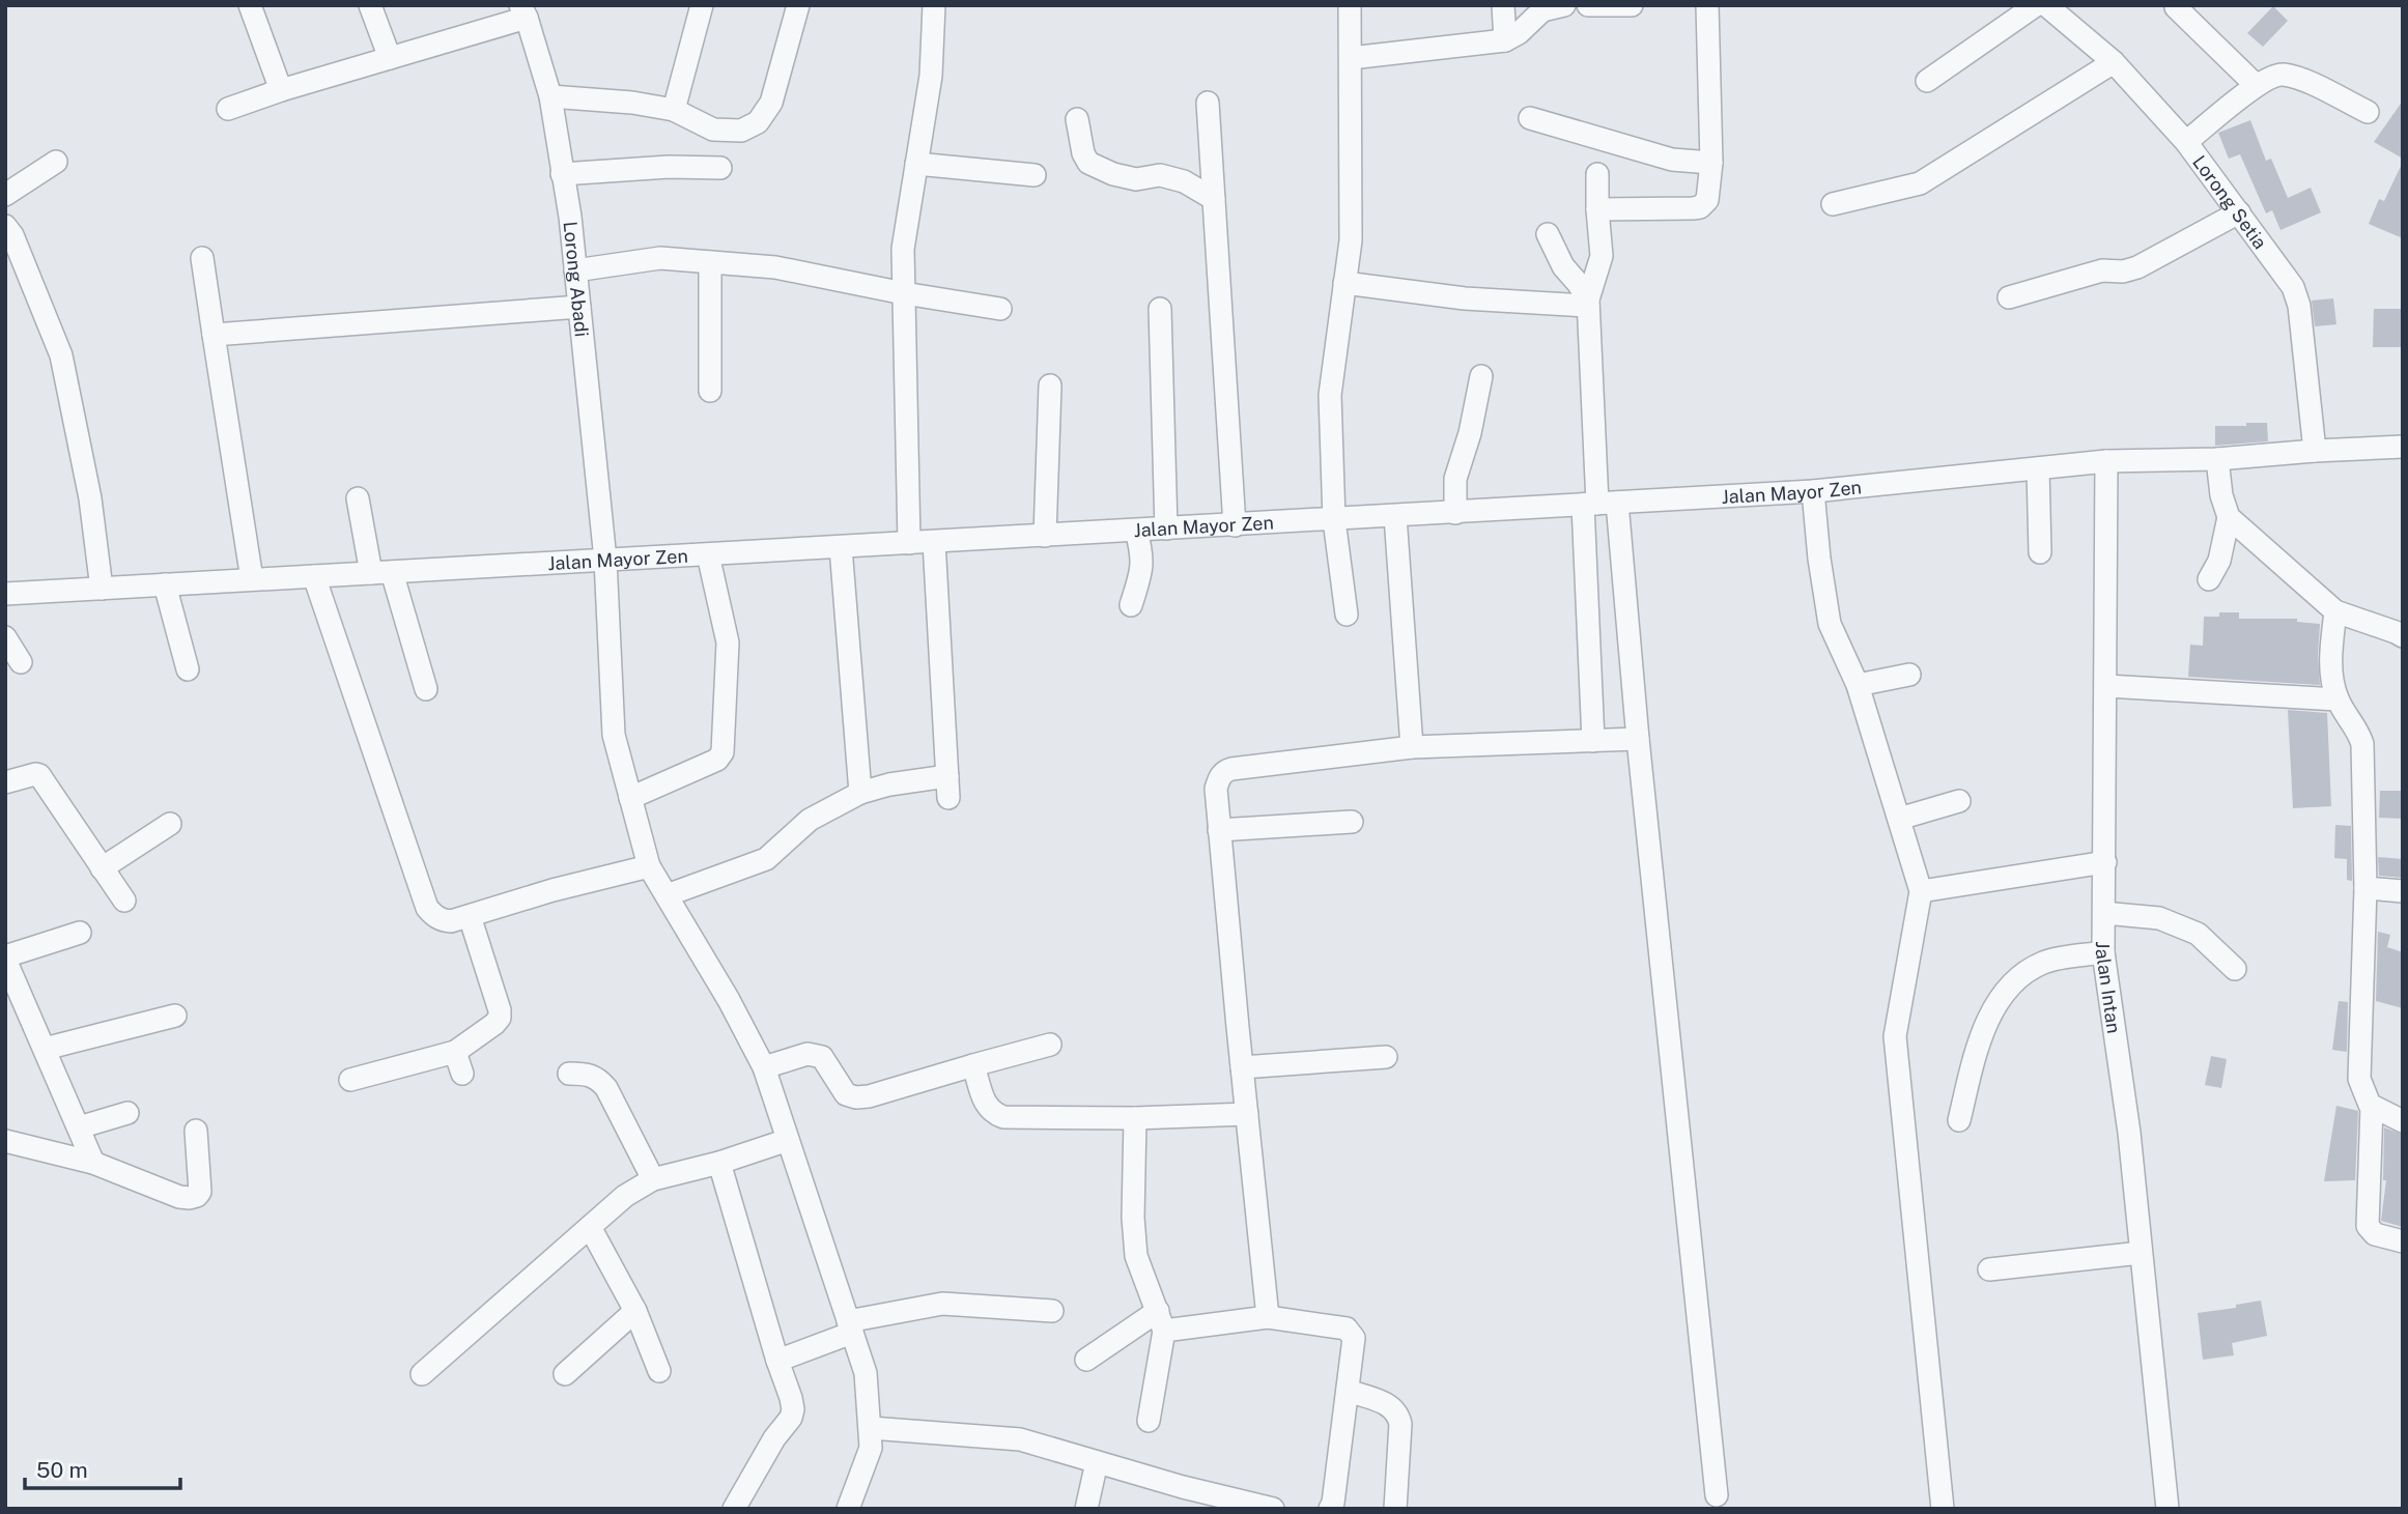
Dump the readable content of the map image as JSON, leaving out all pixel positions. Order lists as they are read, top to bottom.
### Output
{
  "streets": {
    "street": [
      "Lorong Setia",
      "Lorong Abadi",
      "Jalan Mayor Zen",
      "Jalan Intan"
    ]
  },
  "crossings": [
    ["Lorong Setia", "Jalan Mayor Zen"],
    ["Lorong Abadi", "Jalan Mayor Zen"],
    ["Jalan Mayor Zen", "Jalan Intan"]
  ],
  "scale_bar": "50 m"
}
